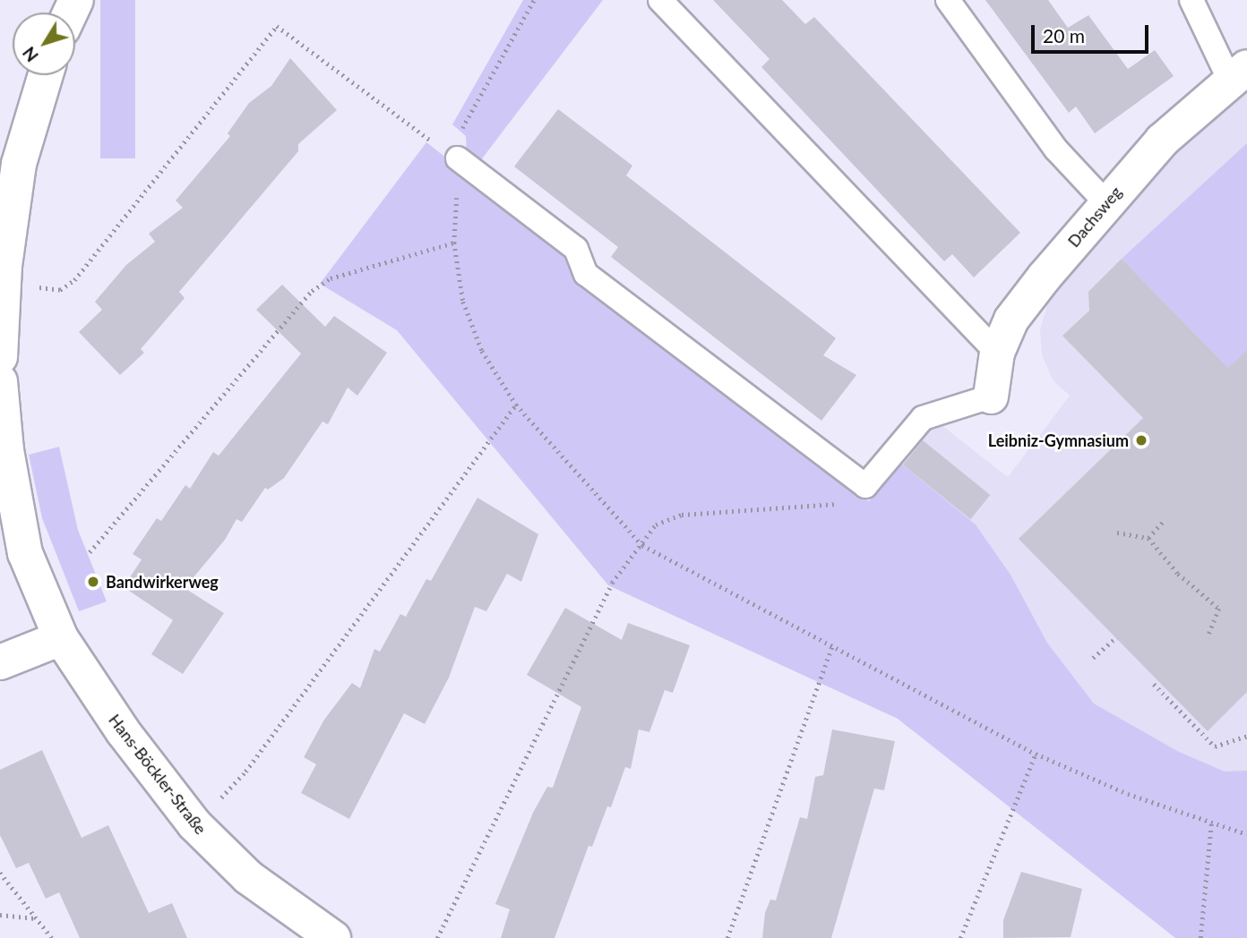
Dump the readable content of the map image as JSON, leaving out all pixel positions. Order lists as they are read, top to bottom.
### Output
{
  "streets": {
    "street": ["Dachsweg", "Hans-Böckler-Straße"]
  },
  "places": ["Leibniz-Gymnasium", "Bandwirkerweg"],
  "scale_bar": "20 m",
  "north": "bottom left"
}
